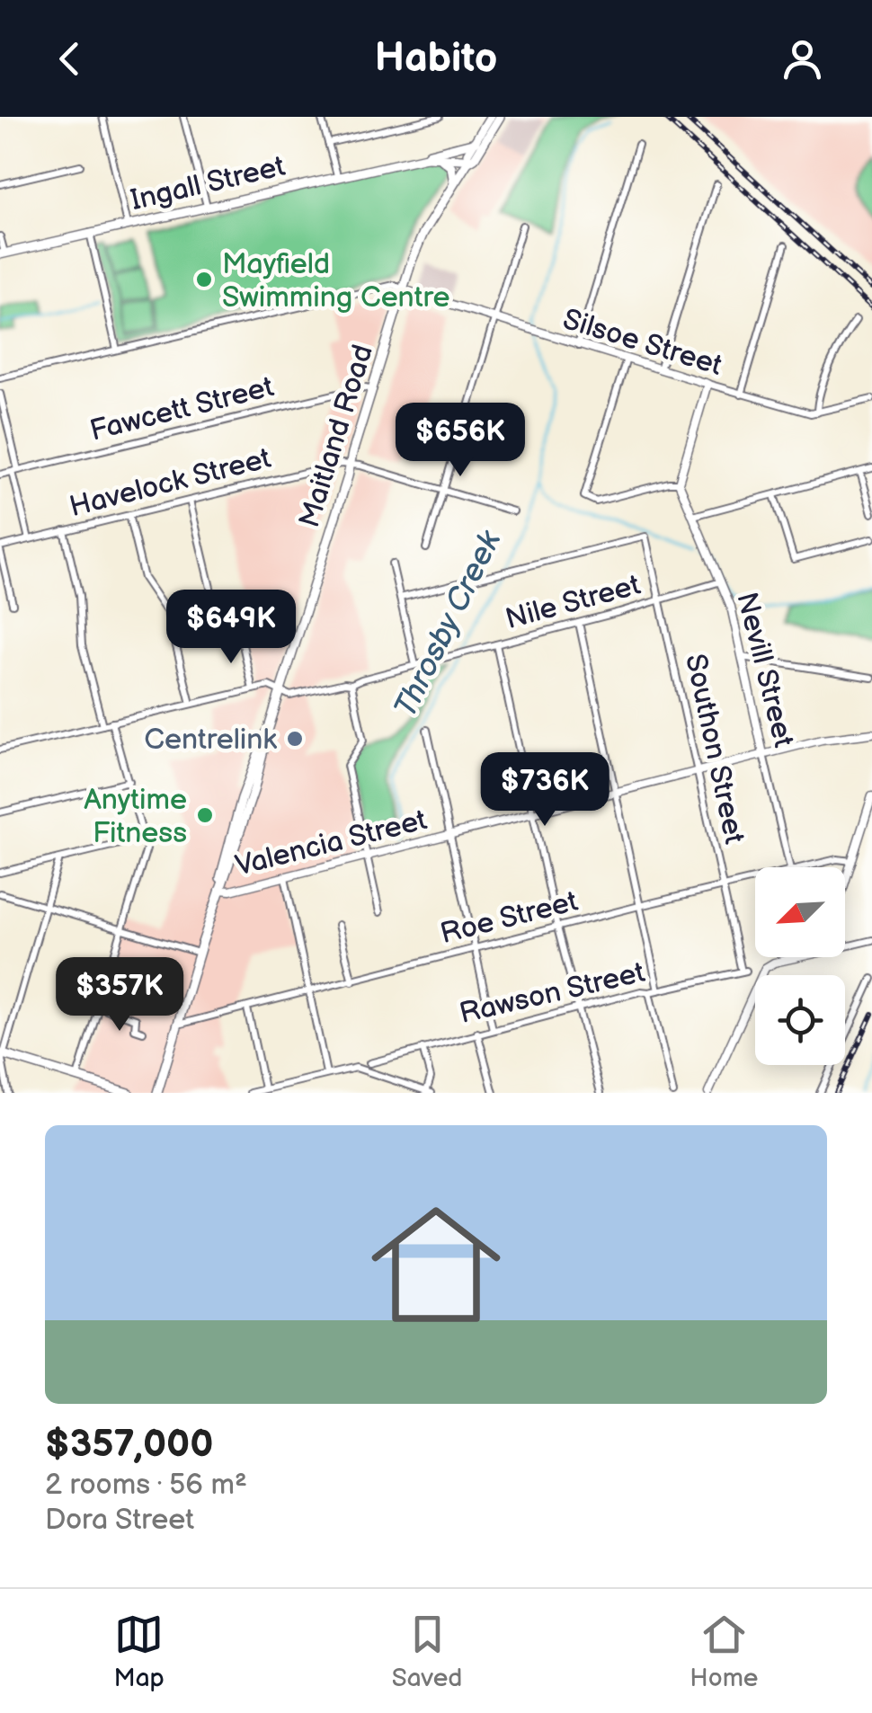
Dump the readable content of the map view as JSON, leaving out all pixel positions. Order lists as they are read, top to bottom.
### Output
{
  "streets": {
    "main road": ["Ingall Street", "Maitland Road"],
    "street": [
      "Silsoe Street",
      "Fawcett Street",
      "Havelock Street",
      "Nile Street",
      "Nevill Street",
      "Southon Street",
      "Valencia Street",
      "Roe Street",
      "Rawson Street"
    ]
  },
  "crossings": [
    ["Ingall Street", "Maitland Road"],
    ["Silsoe Street", "Maitland Road"],
    ["Fawcett Street", "Maitland Road"],
    ["Maitland Road", "Havelock Street"],
    ["Maitland Road", "Nile Street"],
    ["Maitland Road", "Valencia Street"],
    ["Maitland Road", "Roe Street"],
    ["Nile Street", "Nevill Street"],
    ["Nile Street", "Southon Street"],
    ["Nevill Street", "Valencia Street"],
    ["Southon Street", "Valencia Street"],
    ["Southon Street", "Roe Street"],
    ["Southon Street", "Rawson Street"]
  ],
  "water": ["Throsby Creek"],
  "places": ["Mayfield Swimming Centre", "Centrelink", "Anytime Fitness"],
  "north": "bottom left",
  "page": {
    "header": "Habito",
    "price": [
      "$656K",
      "$649K",
      "$736K",
      "$357K"
    ],
    "list": [
      {
        "name": "$357,000",
        "note": "2 rooms · 56 m² · Dora Street"
      }
    ],
    "tabs": ["Map", "Saved", "Home"]
  }
}
